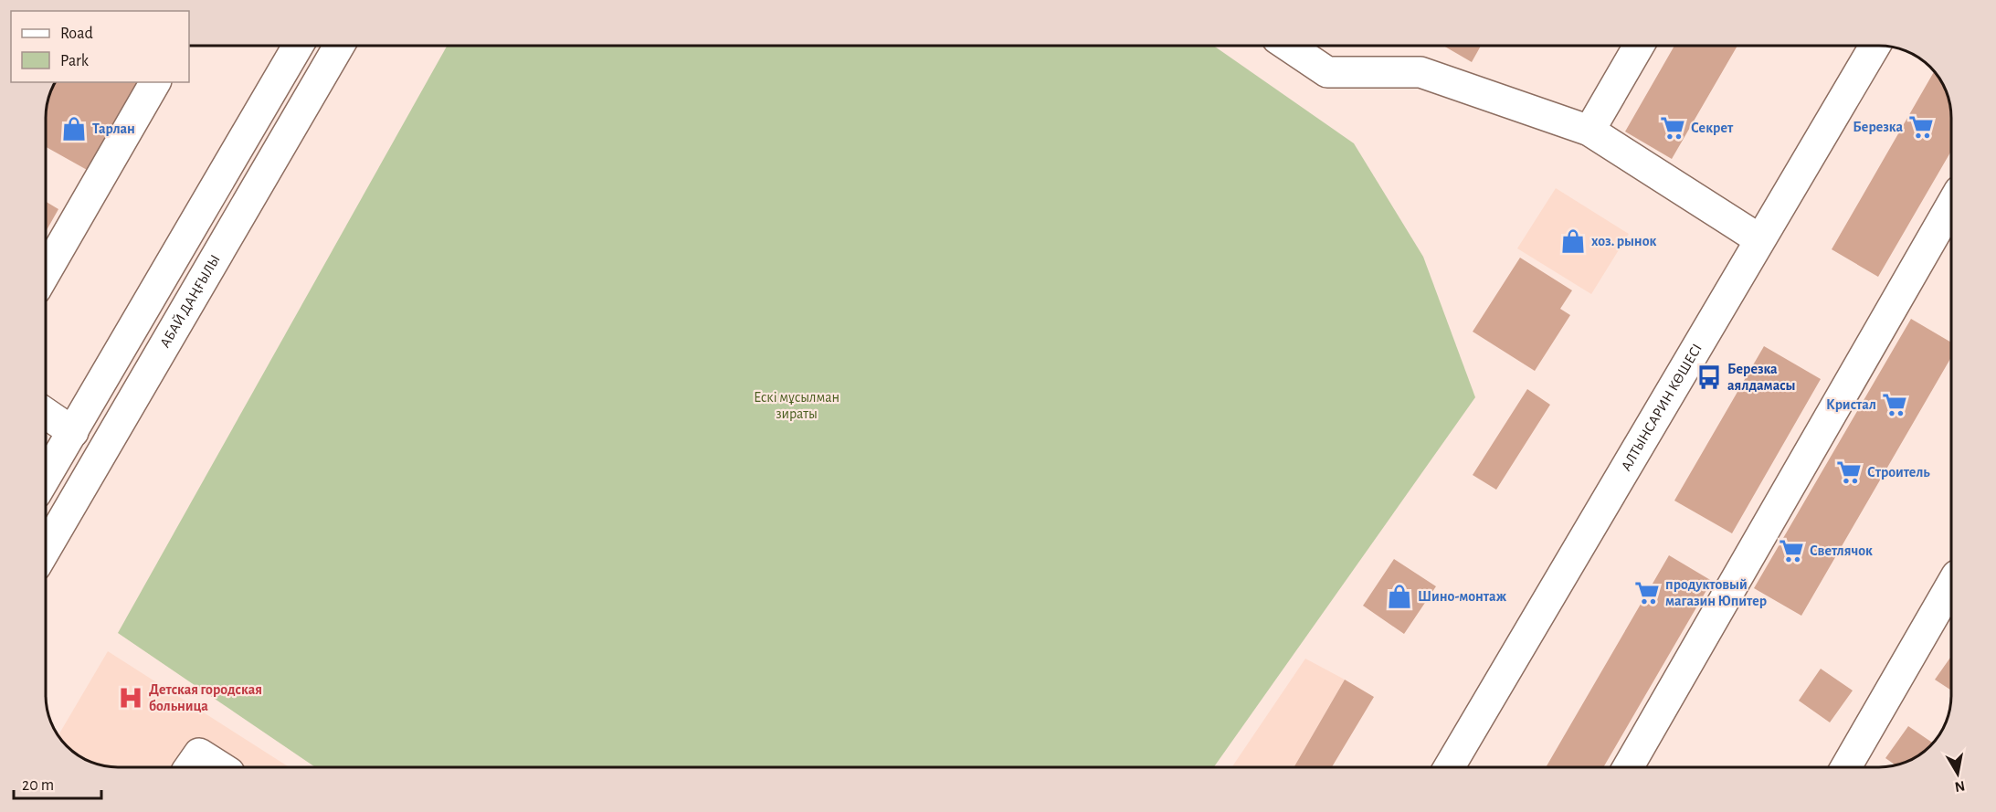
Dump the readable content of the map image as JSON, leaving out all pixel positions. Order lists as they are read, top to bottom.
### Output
{
  "streets": {
    "main road": ["АБАЙ ДАҢҒЫЛЫ", "АЛТЫНСАРИН КӨШЕСІ"]
  },
  "parks": ["Ескі мұсылман зираты"],
  "places": {
    "supermarket": [
      "Березка",
      "Секрет",
      "Кристал",
      "Строитель",
      "Светлячок",
      "продуктовый магазин Юпитер"
    ],
    "shop": ["Тарлан", "хоз. рынок", "Шино-монтаж"],
    "bus stop": ["Березка аялдамасы"],
    "hospital": ["Детская городская больница"]
  },
  "legend": ["Road", "Park"],
  "scale_bar": "20 m",
  "north": "bottom"
}
